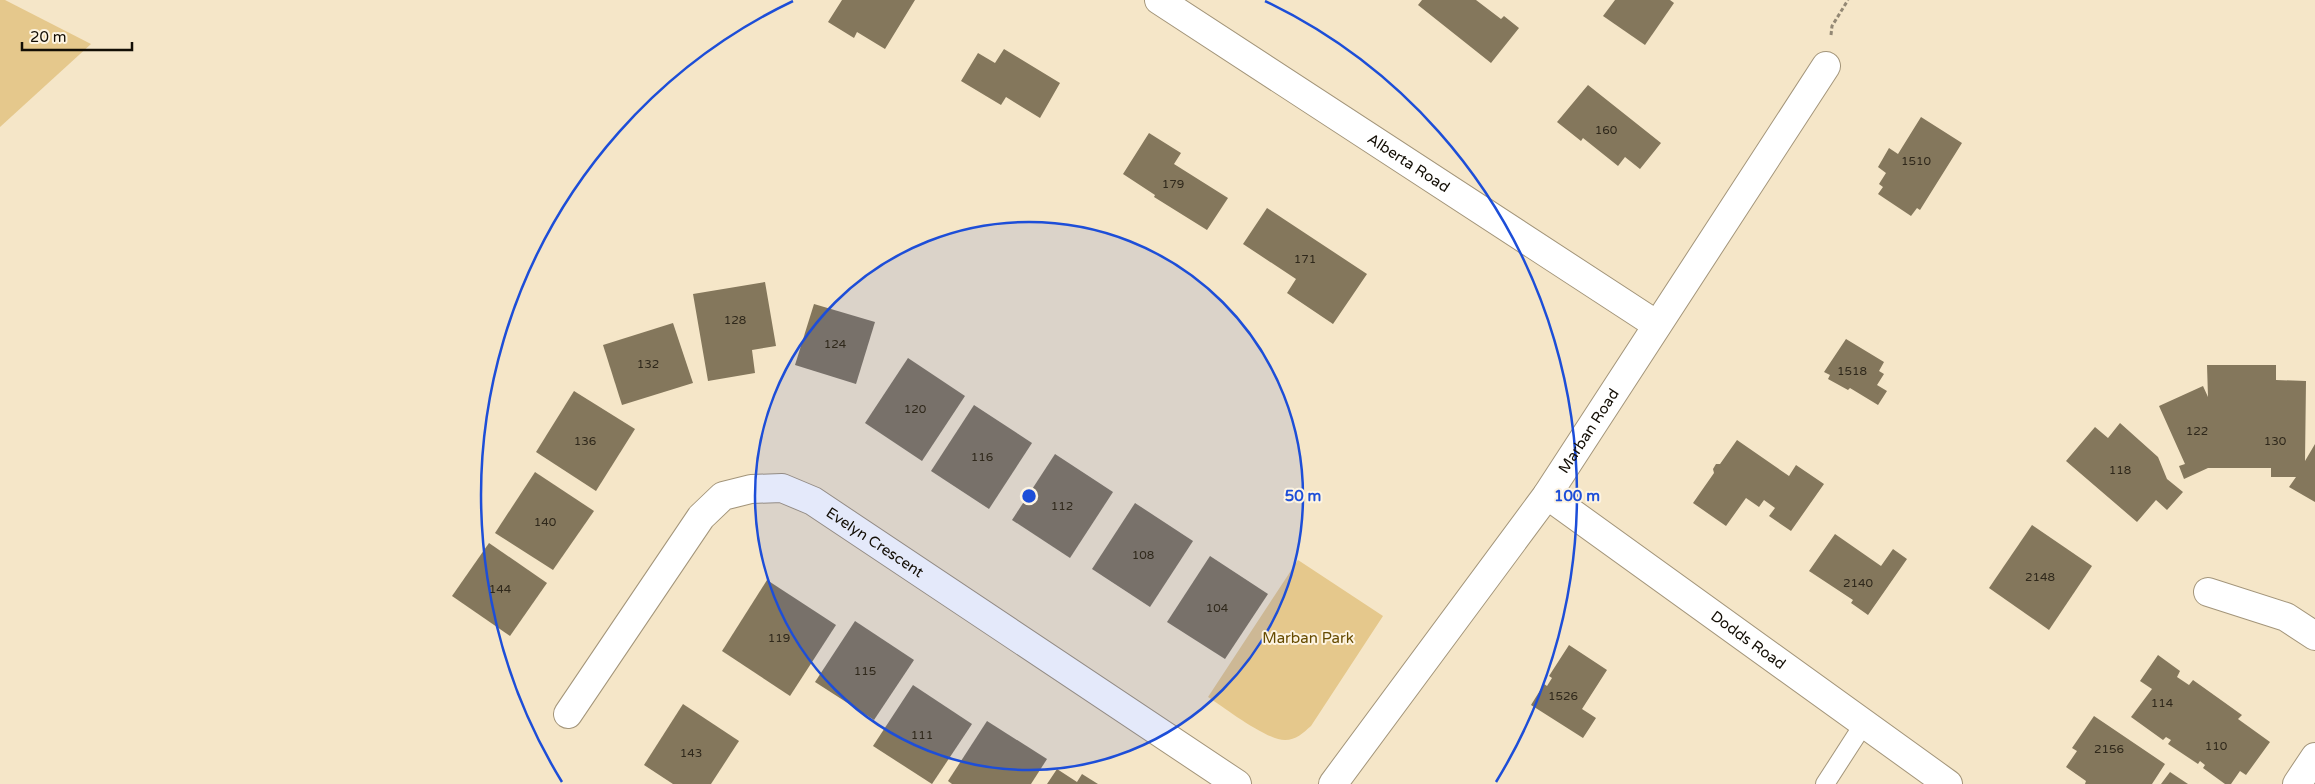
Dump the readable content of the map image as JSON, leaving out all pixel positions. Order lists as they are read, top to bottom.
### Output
{
  "streets": {
    "street": [
      "Alberta Road",
      "Marban Road",
      "Evelyn Crescent",
      "Dodds Road"
    ]
  },
  "crossings": [
    ["Alberta Road", "Marban Road"],
    ["Marban Road", "Dodds Road"]
  ],
  "parks": ["Marban Park"],
  "house_numbers": [
    "160",
    "1510",
    "179",
    "171",
    "128",
    "124",
    "132",
    "1518",
    "120",
    "122",
    "136",
    "130",
    "116",
    "118",
    "112",
    "140",
    "108",
    "2148",
    "2140",
    "144",
    "104",
    "119",
    "115",
    "1526",
    "114",
    "111",
    "110",
    "2156",
    "143"
  ],
  "scale_bar": "20 m",
  "rings": ["50 m", "100 m"]
}
